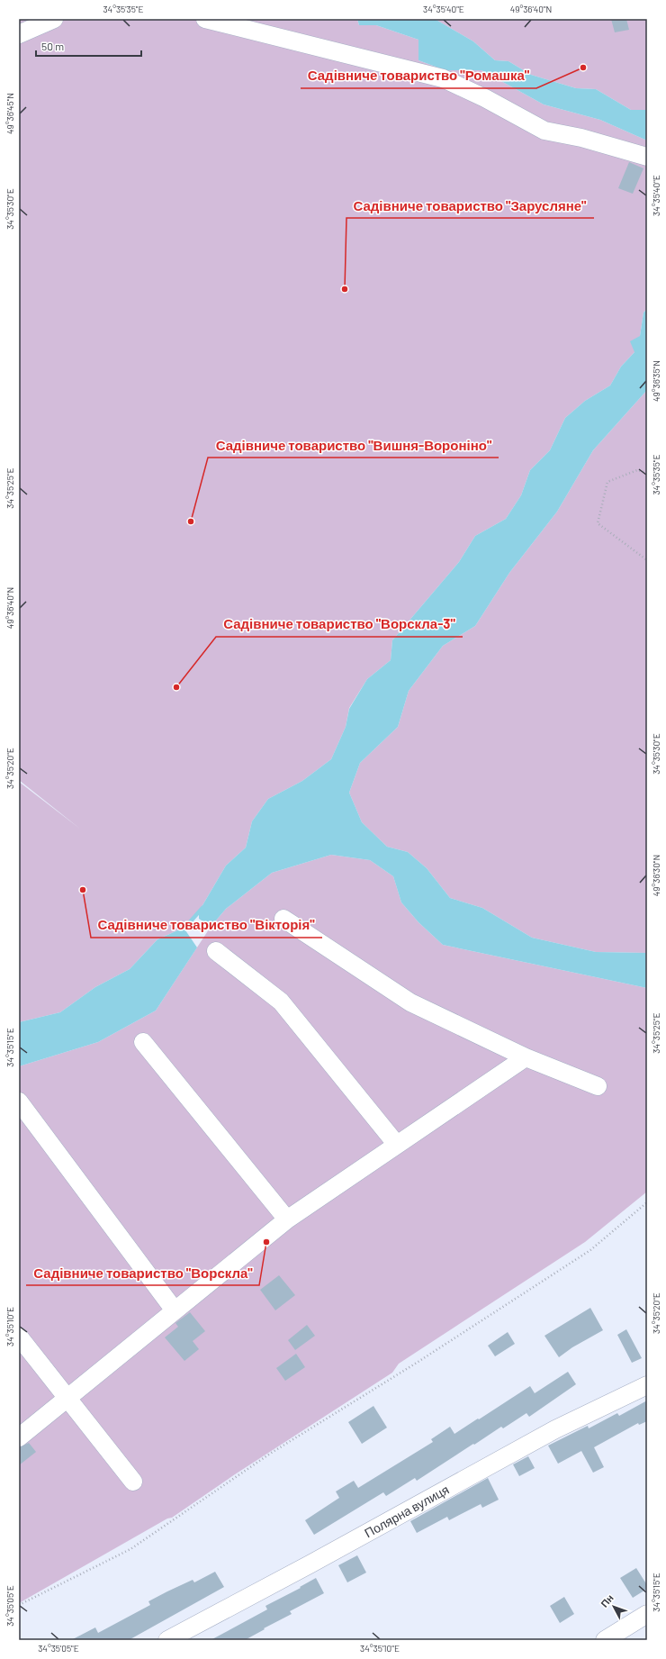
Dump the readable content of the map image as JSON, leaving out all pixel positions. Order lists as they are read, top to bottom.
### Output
{
  "streets": {
    "street": ["Полярна вулиця"]
  },
  "places": [
    "Садівниче товариство \"Ромашка\"",
    "Садівниче товариство \"Зарусляне\"",
    "Садівниче товариство \"Вишня-Вороніно\"",
    "Садівниче товариство \"Ворскла-3\"",
    "Садівниче товариство \"Вікторія\"",
    "Садівниче товариство \"Ворскла\""
  ],
  "scale_bar": "50 m",
  "north": "top left",
  "coordinates": [
    "34°35'35\"E",
    "34°35'40\"E",
    "49°36'40\"N",
    "49°36'45\"N",
    "34°35'30\"E",
    "49°36'35\"N",
    "34°35'25\"E",
    "34°35'20\"E",
    "49°36'30\"N",
    "34°35'15\"E",
    "34°35'10\"E",
    "34°35'05\"E"
  ]
}
